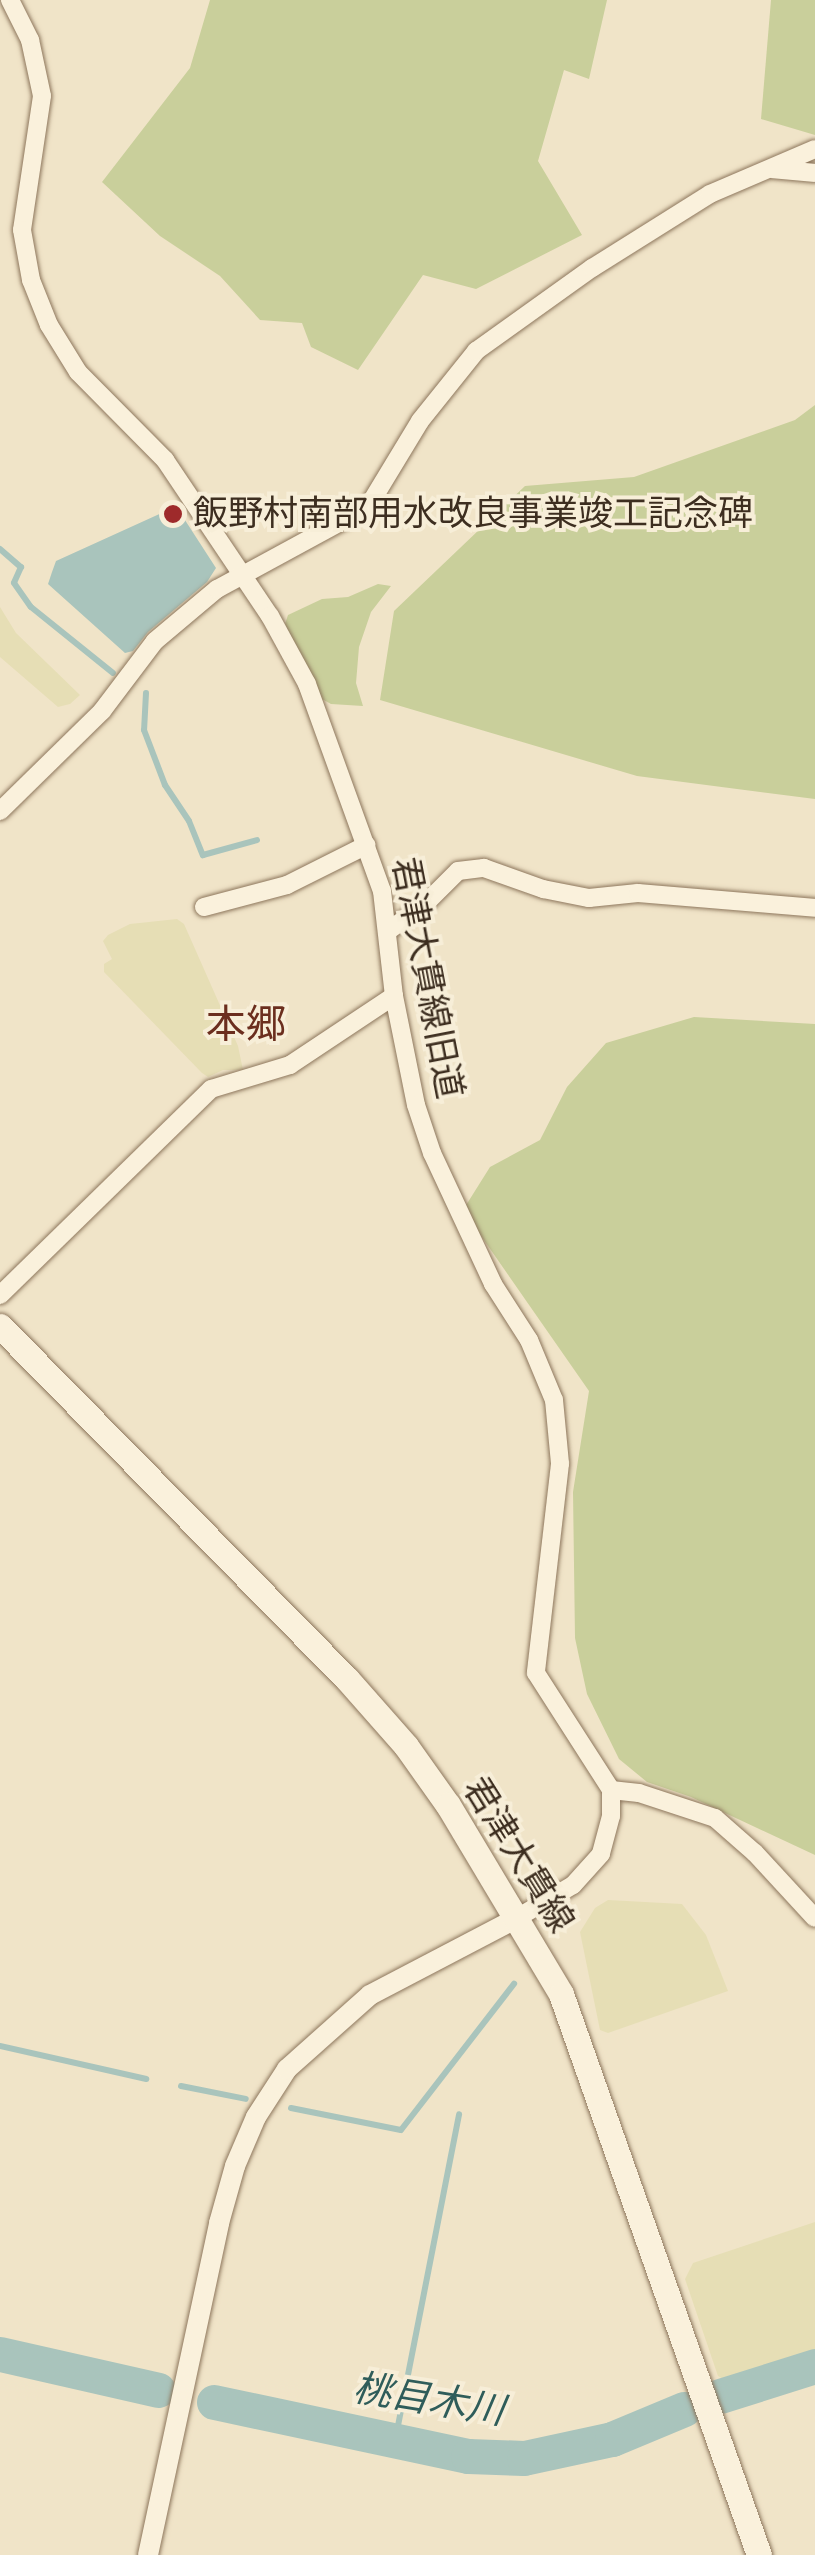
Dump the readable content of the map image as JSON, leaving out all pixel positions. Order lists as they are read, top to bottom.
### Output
{
  "streets": {
    "main road": ["君津大貫線"],
    "street": ["君津大貫線旧道"]
  },
  "districts": ["本郷"],
  "water": ["桃目木川"],
  "places": ["飯野村南部用水改良事業竣工記念碑"]
}
